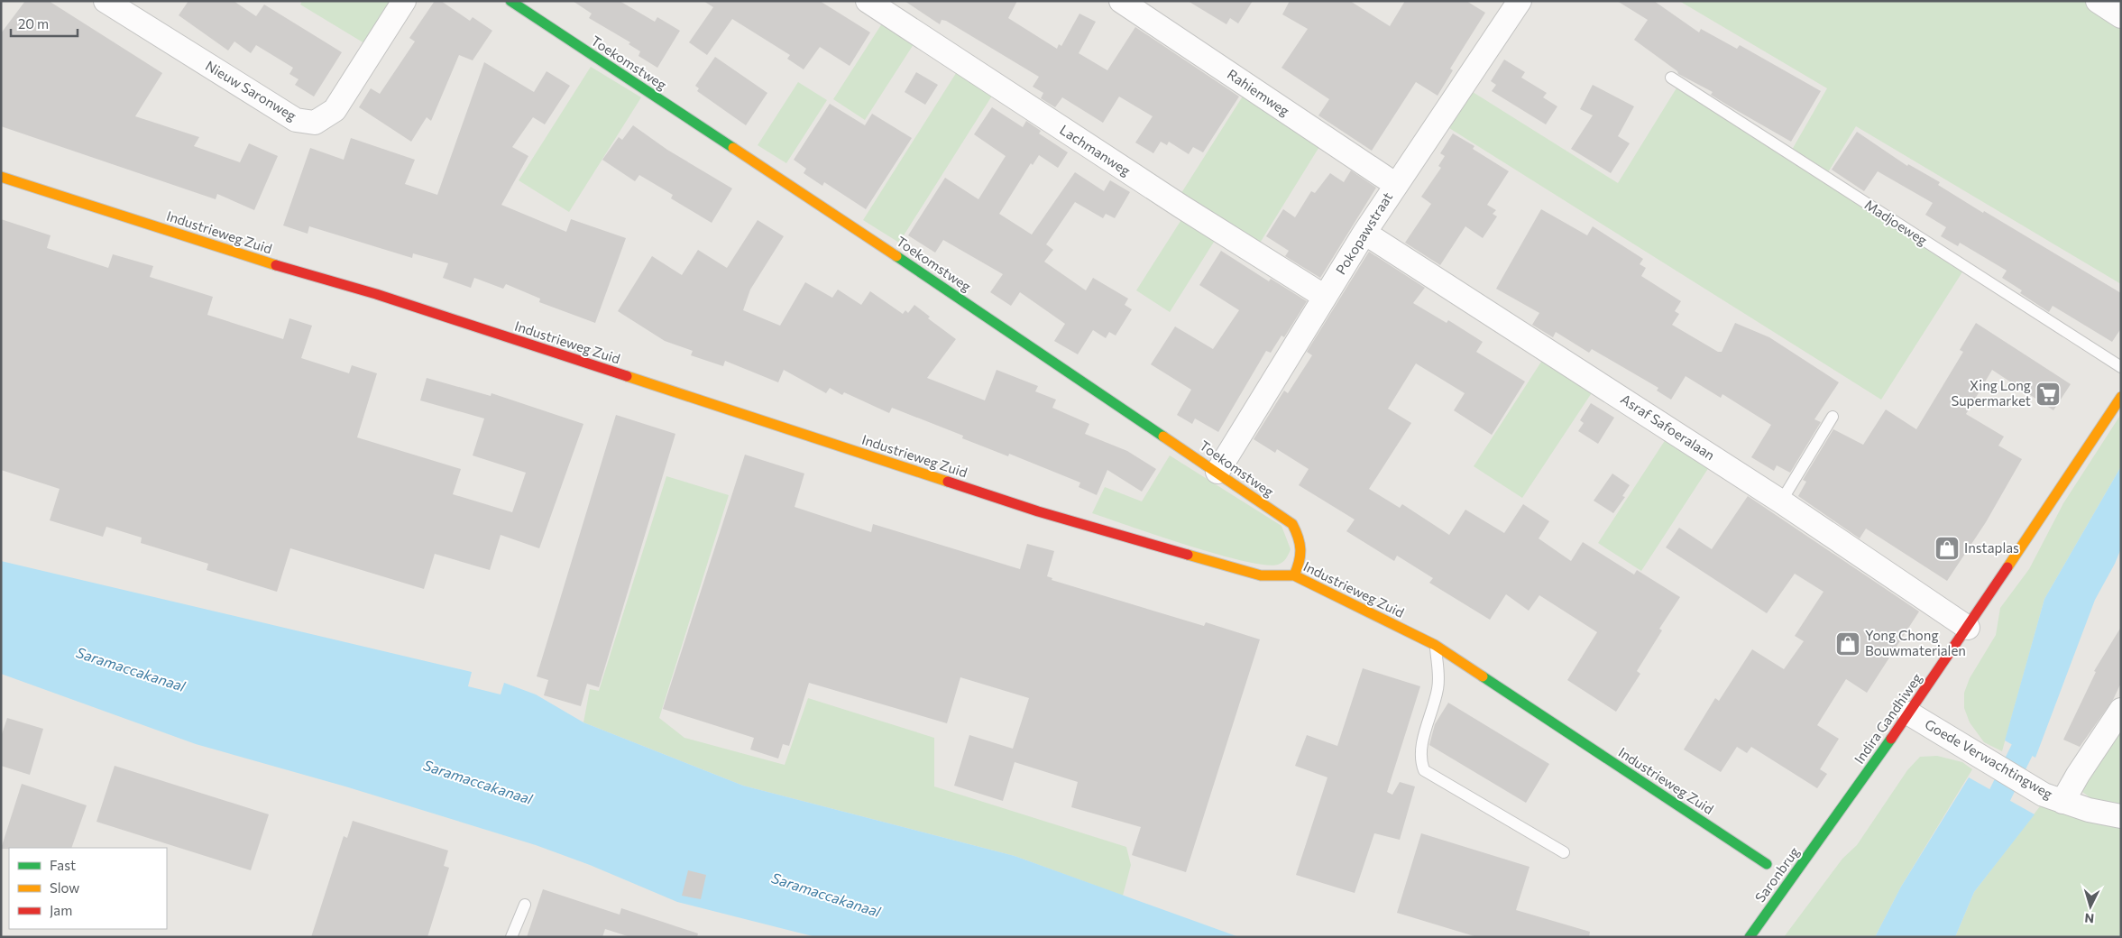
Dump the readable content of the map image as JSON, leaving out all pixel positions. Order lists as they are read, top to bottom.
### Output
{
  "streets": {
    "street": [
      "Toekomstweg",
      "Nieuw Saronweg",
      "Rahiemweg",
      "Lachmanweg",
      "Industrieweg Zuid",
      "Pokopawstraat",
      "Asraf Safoeralaan",
      "Indira Gandhiweg",
      "Goede Verwachtingweg",
      "Saronbrug"
    ],
    "lane": ["Madjoeweg"]
  },
  "crossings": [
    ["Toekomstweg", "Industrieweg Zuid"],
    ["Toekomstweg", "Pokopawstraat"],
    ["Rahiemweg", "Pokopawstraat"],
    ["Lachmanweg", "Pokopawstraat"],
    ["Pokopawstraat", "Asraf Safoeralaan"],
    ["Asraf Safoeralaan", "Indira Gandhiweg"],
    ["Indira Gandhiweg", "Goede Verwachtingweg"],
    ["Indira Gandhiweg", "Saronbrug"]
  ],
  "water": ["Saramaccakanaal"],
  "places": {
    "supermarket": ["Xing Long Supermarket"],
    "shop": ["Instaplas", "Yong Chong Bouwmaterialen"]
  },
  "legend": ["Fast", "Slow", "Jam"],
  "scale_bar": "20 m",
  "north": "bottom"
}
